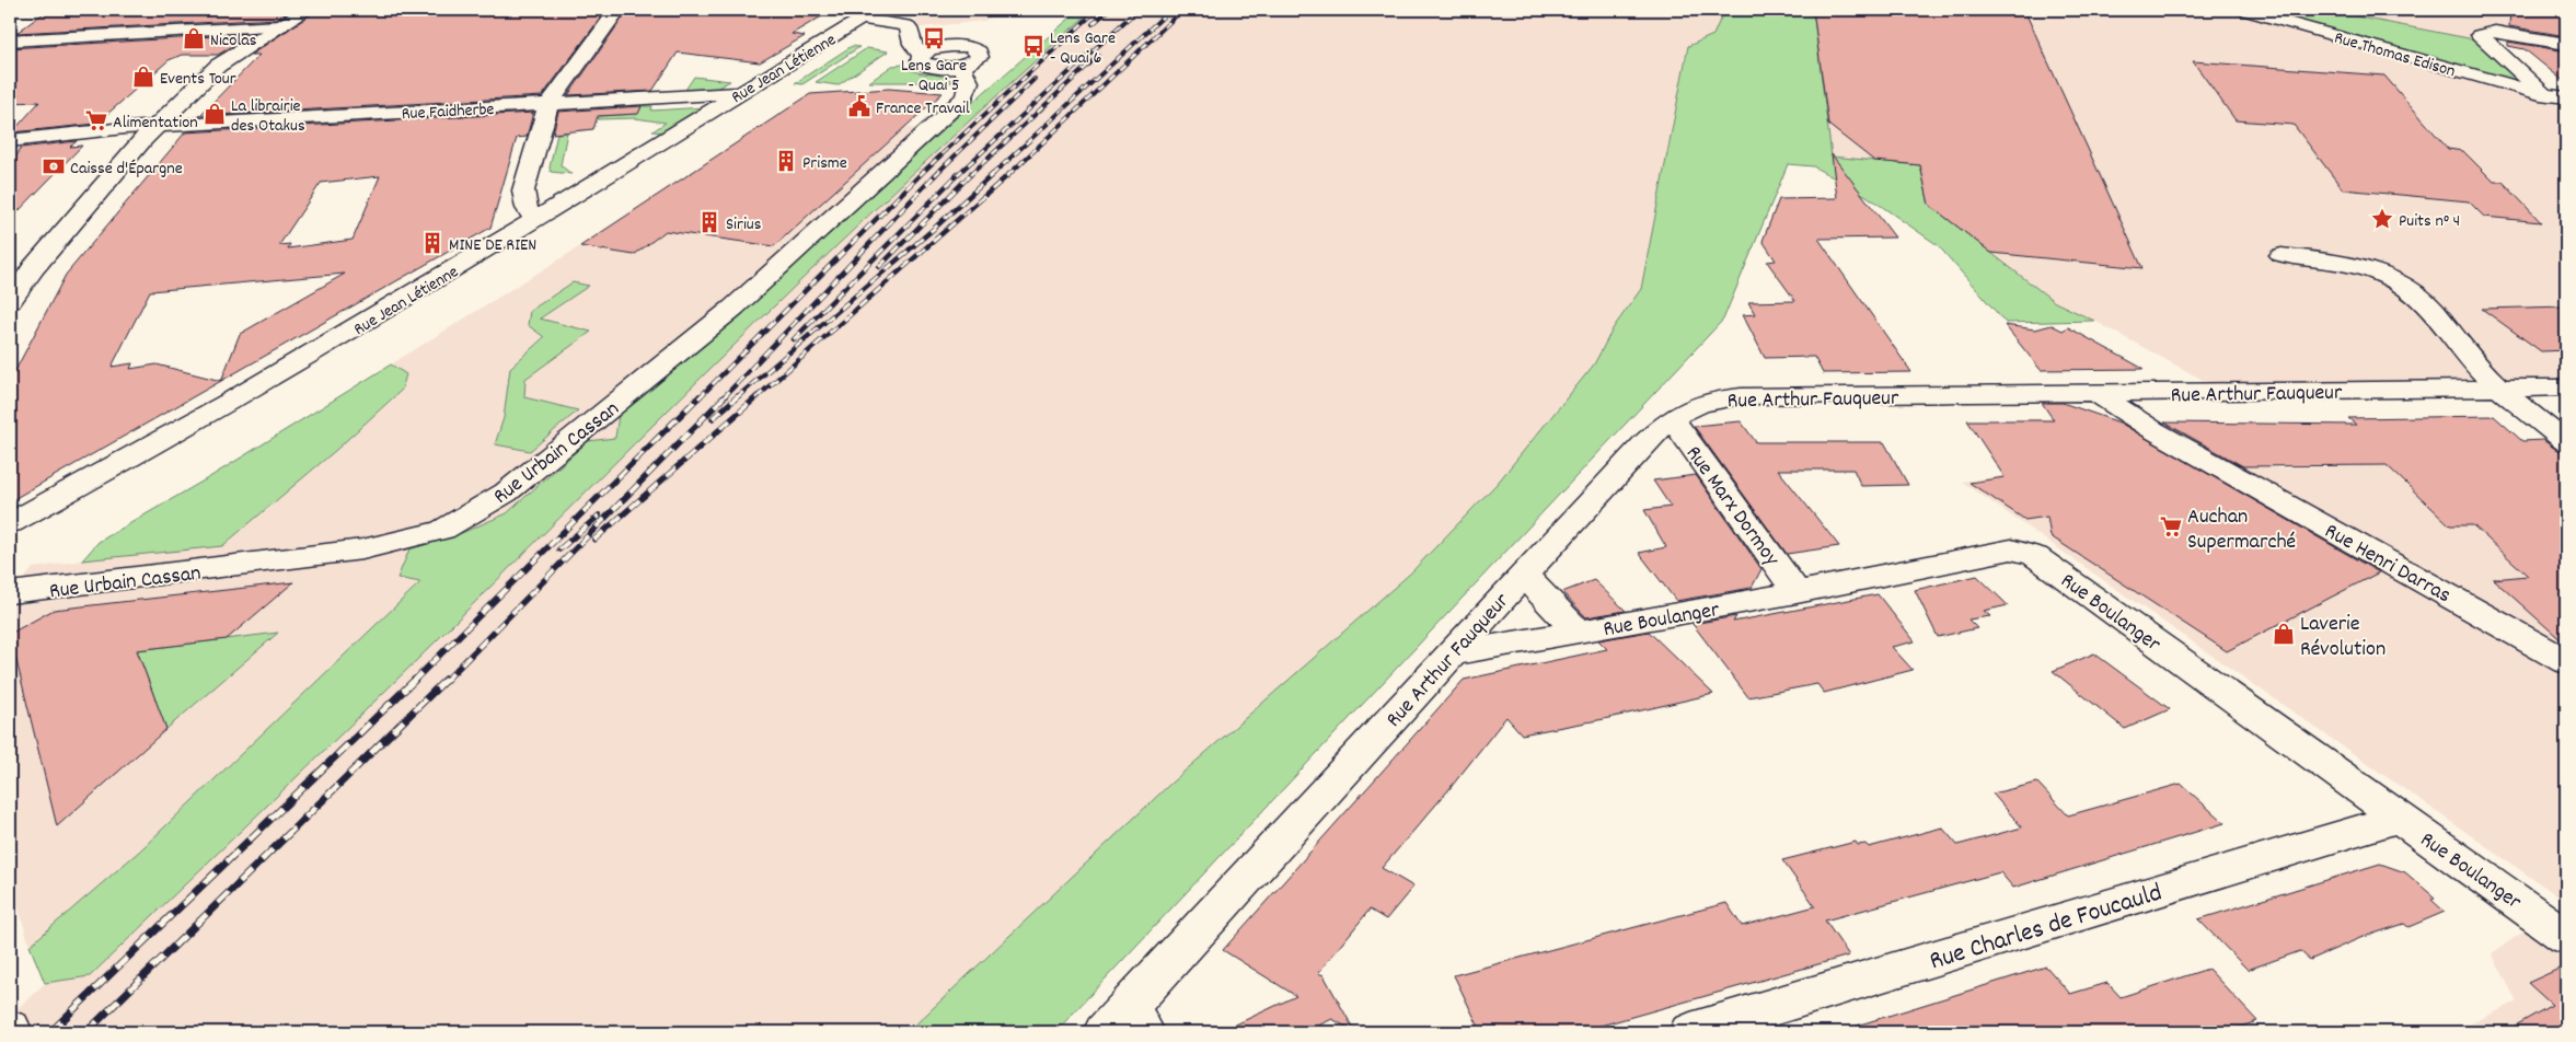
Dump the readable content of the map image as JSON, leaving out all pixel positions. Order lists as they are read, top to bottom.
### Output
{
  "streets": {
    "street": [
      "Rue Thomas Edison",
      "Rue Jean Létienne",
      "Rue Faidherbe",
      "Rue Arthur Fauqueur",
      "Rue Urbain Cassan",
      "Rue Marx Dormoy",
      "Rue Henri Darras",
      "Rue Boulanger",
      "Rue Charles de Foucauld"
    ]
  },
  "crossings": [
    ["Rue Jean Létienne", "Rue Faidherbe"],
    ["Rue Jean Létienne", "Rue Urbain Cassan"],
    ["Rue Arthur Fauqueur", "Rue Marx Dormoy"],
    ["Rue Arthur Fauqueur", "Rue Henri Darras"],
    ["Rue Arthur Fauqueur", "Rue Boulanger"],
    ["Rue Marx Dormoy", "Rue Boulanger"],
    ["Rue Boulanger", "Rue Charles de Foucauld"]
  ],
  "places": {
    "shop": [
      "Nicolas",
      "Events Tour",
      "La librairie des Otakus",
      "Laverie Révolution"
    ],
    "bus stop": ["Lens Gare - Quai 5", "Lens Gare - Quai 6"],
    "public building": ["France Travail"],
    "supermarket": ["Alimentation", "Auchan Supermarché"],
    "building": ["Prisme", "Sirius", "MINE DE RIEN"],
    "bank": ["Caisse d'Épargne"],
    "place": ["Puits n° 4"]
  }
}
